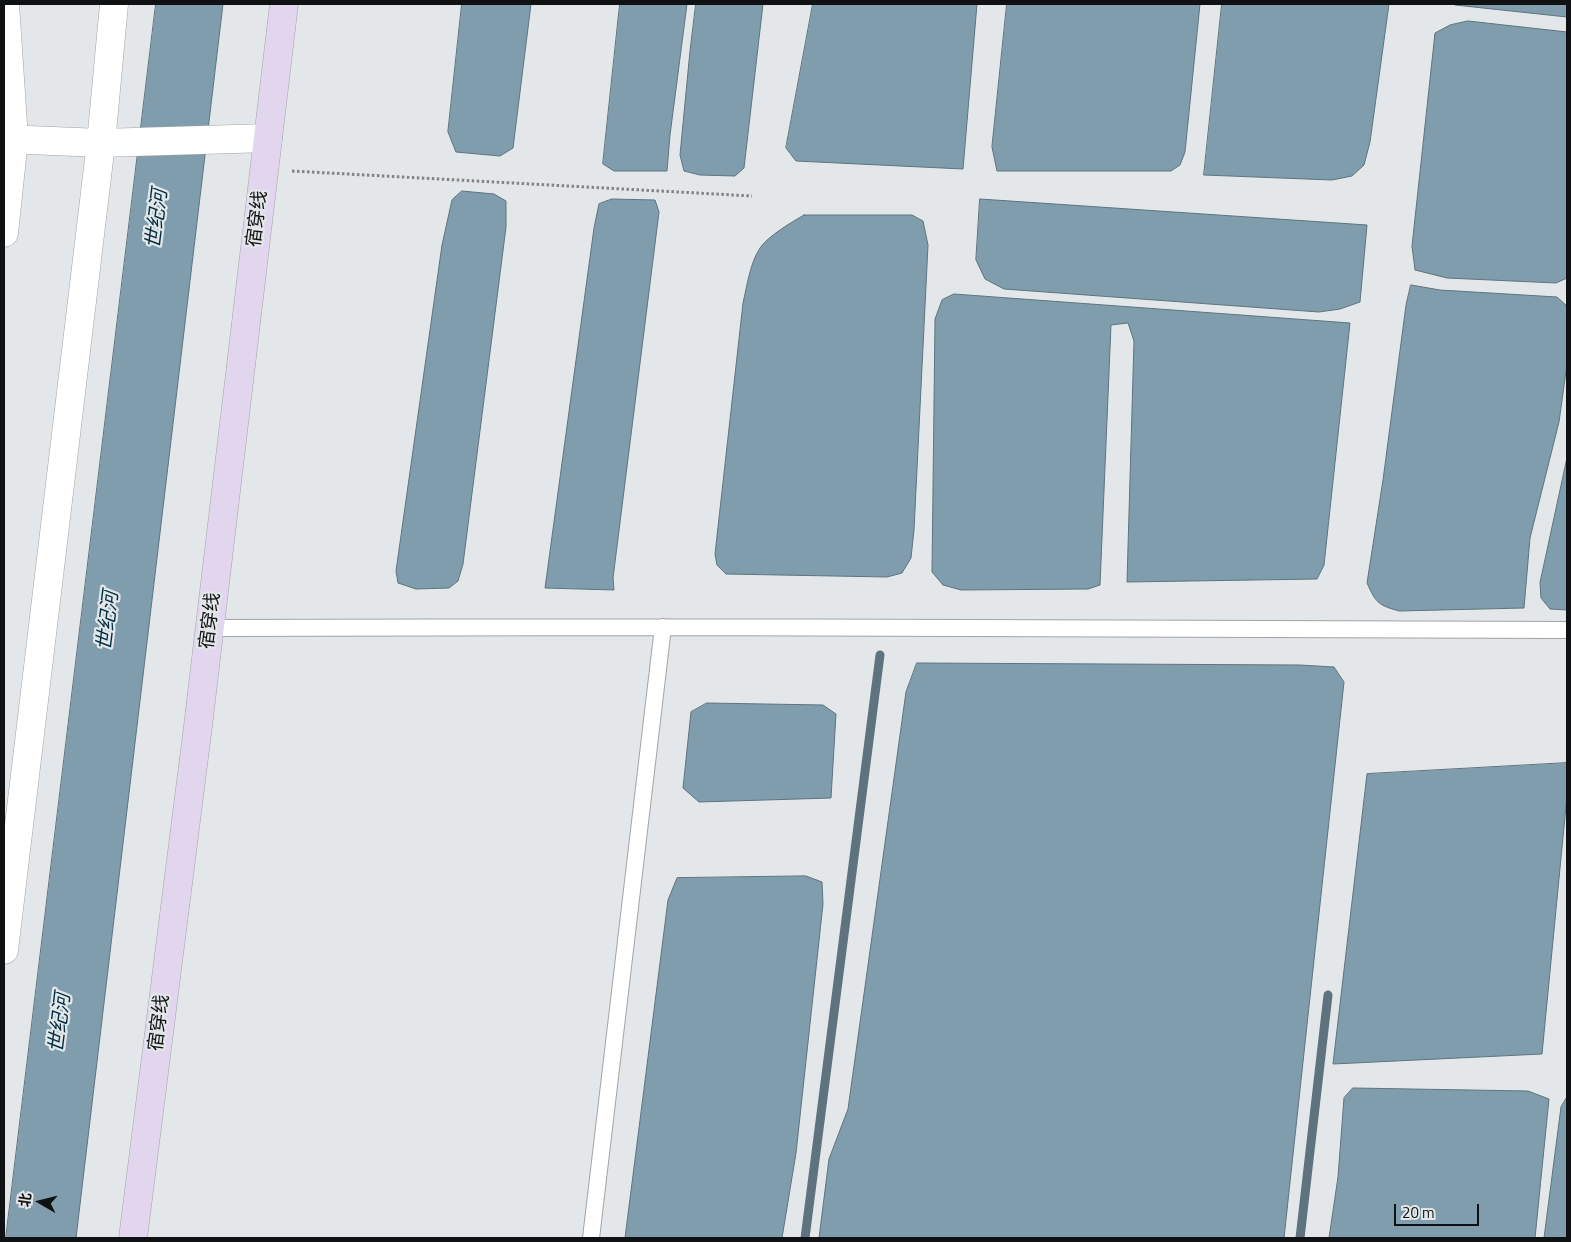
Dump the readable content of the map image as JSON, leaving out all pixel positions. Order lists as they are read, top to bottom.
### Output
{
  "streets": {
    "main road": ["宿穿线"]
  },
  "water": ["世纪河"],
  "scale_bar": "20 m",
  "north": "left"
}
